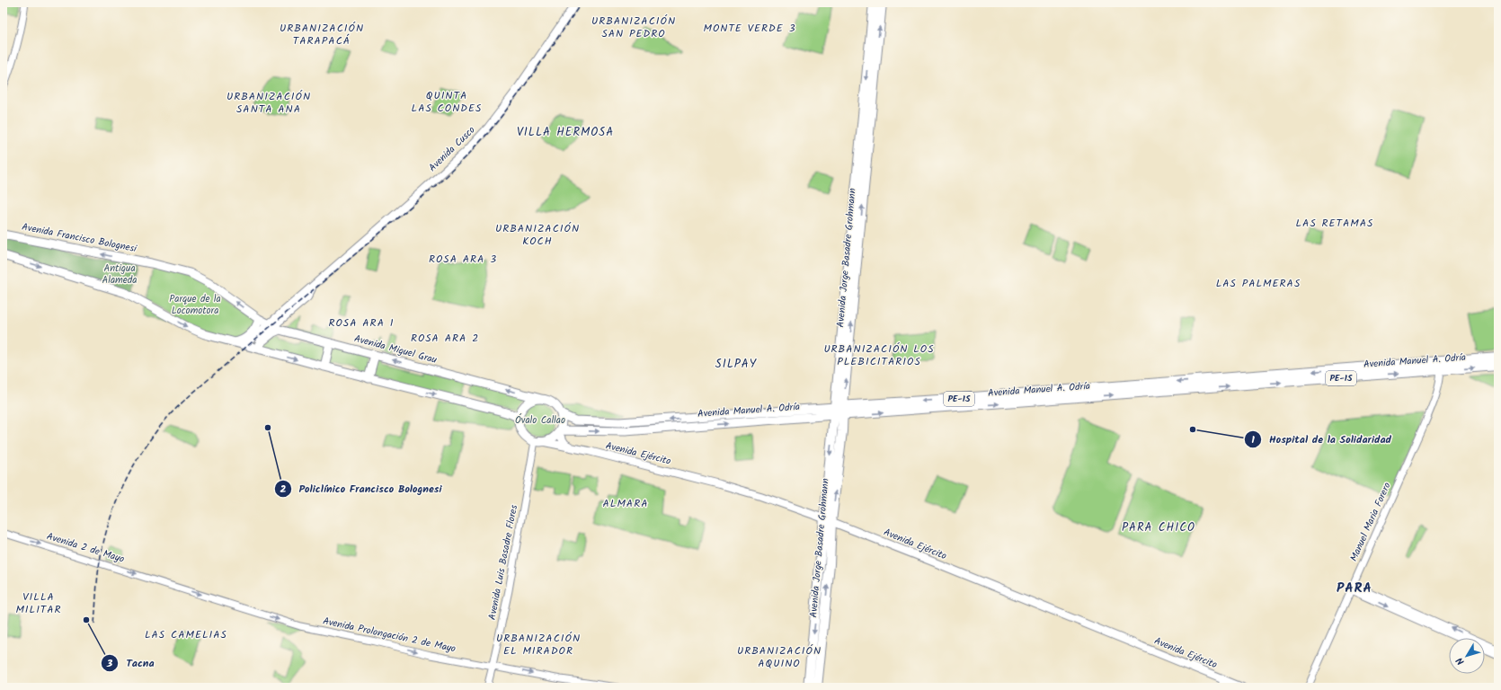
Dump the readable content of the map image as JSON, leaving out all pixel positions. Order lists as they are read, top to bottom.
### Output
{
  "streets": {
    "highway": ["Avenida Jorge Basadre Grohmann", "Avenida Manuel A. Odría", "PE-1S"],
    "main road": [
      "Avenida Cusco",
      "Avenida Francisco Bolognesi",
      "Avenida Miguel Grau",
      "Avenida Ejército"
    ],
    "street": [
      "Manuel Maria Forero",
      "Avenida 2 de Mayo",
      "Avenida Luis Basadre Flores",
      "Avenida Prolongación 2 de Mayo"
    ]
  },
  "crossings": [
    ["Avenida Cusco", "Avenida Miguel Grau"],
    ["Avenida Francisco Bolognesi", "Avenida Miguel Grau"],
    ["Avenida Jorge Basadre Grohmann", "Avenida Manuel A. Odría"],
    ["Avenida Jorge Basadre Grohmann", "Avenida Ejército"],
    ["Avenida Miguel Grau", "Avenida Manuel A. Odría"],
    ["Avenida Miguel Grau", "Avenida Ejército"],
    ["Avenida Miguel Grau", "Avenida Luis Basadre Flores"],
    ["Avenida Manuel A. Odría", "Avenida Ejército"],
    ["Avenida Manuel A. Odría", "Manuel Maria Forero"],
    ["Avenida Manuel A. Odría", "Avenida Luis Basadre Flores"],
    ["Avenida Ejército", "Avenida Luis Basadre Flores"],
    ["Avenida 2 de Mayo", "Avenida Prolongación 2 de Mayo"],
    ["Avenida Luis Basadre Flores", "Avenida Prolongación 2 de Mayo"]
  ],
  "one_way": ["Avenida 2 de Mayo", "Avenida Prolongación 2 de Mayo"],
  "districts": [
    "URBANIZACIÓN SAN PEDRO",
    "URBANIZACIÓN TARAPACÁ",
    "MONTE VERDE 3",
    "QUINTA LAS CONDES",
    "URBANIZACIÓN SANTA ANA",
    "VILLA HERMOSA",
    "LAS RETAMAS",
    "URBANIZACIÓN KOCH",
    "ROSA ARA 3",
    "LAS PALMERAS",
    "ROSA ARA 1",
    "ROSA ARA 2",
    "URBANIZACIÓN LOS PLEBICITARIOS",
    "SILPAY",
    "ALMARA",
    "PARA CHICO",
    "PARA",
    "VILLA MILITAR",
    "LAS CAMELIAS",
    "URBANIZACIÓN EL MIRADOR",
    "URBANIZACIÓN AQUINO"
  ],
  "parks": ["Antigua Alameda", "Parque de la Locomotora", "Óvalo Callao"],
  "places": ["Policlínico Francisco Bolognesi", "Hospital de la Solidaridad", "Tacna"],
  "north": "bottom left"
}
